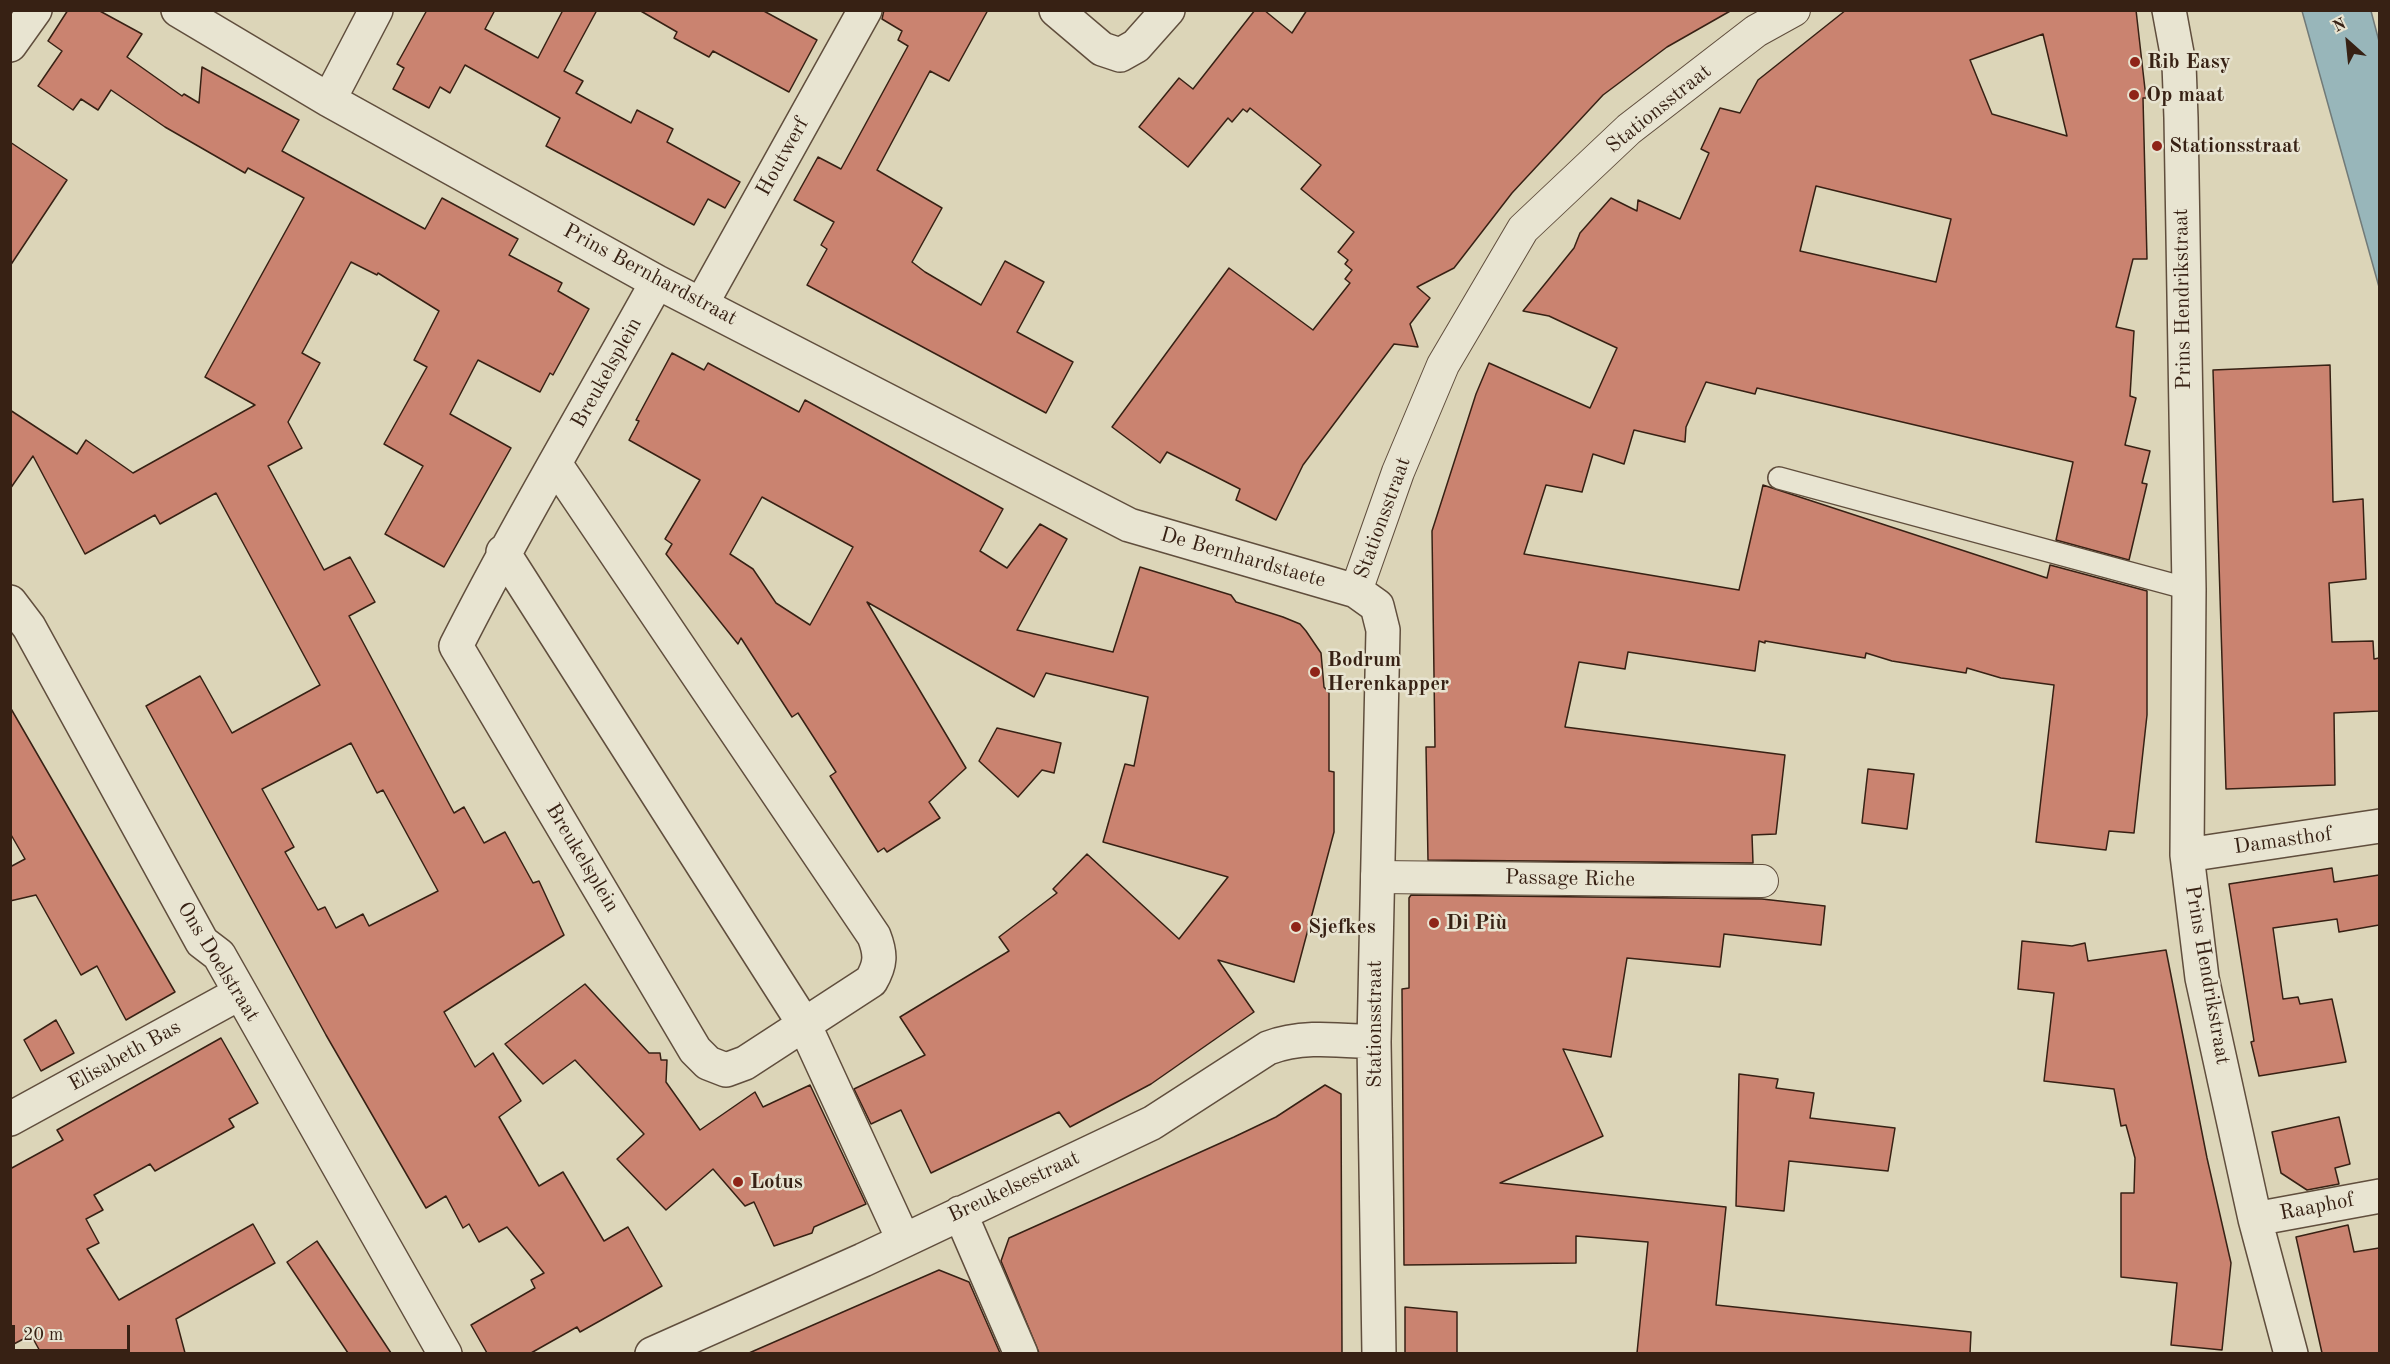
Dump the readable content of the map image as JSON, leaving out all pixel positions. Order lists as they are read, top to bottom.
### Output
{
  "streets": {
    "street": [
      "Stationsstraat",
      "Houtwerf",
      "Prins Bernhardstraat",
      "Prins Hendrikstraat",
      "Breukelsplein",
      "De Bernhardstaete",
      "Damasthof",
      "Passage Riche",
      "Ons Doelstraat",
      "Elisabeth Bas",
      "Breukelsestraat",
      "Raaphof"
    ]
  },
  "crossings": [
    ["Stationsstraat", "De Bernhardstaete"],
    ["Stationsstraat", "Passage Riche"],
    ["Stationsstraat", "Breukelsestraat"],
    ["Houtwerf", "Prins Bernhardstraat"],
    ["Prins Bernhardstraat", "Breukelsplein"],
    ["Prins Bernhardstraat", "De Bernhardstaete"],
    ["Prins Hendrikstraat", "Damasthof"],
    ["Prins Hendrikstraat", "Raaphof"],
    ["Ons Doelstraat", "Elisabeth Bas"]
  ],
  "places": [
    "Rib Easy",
    "Op maat",
    "Stationsstraat",
    "Bodrum Herenkapper",
    "Di Più",
    "Sjefkes",
    "Lotus"
  ],
  "scale_bar": "20 m",
  "north": "top left"
}
